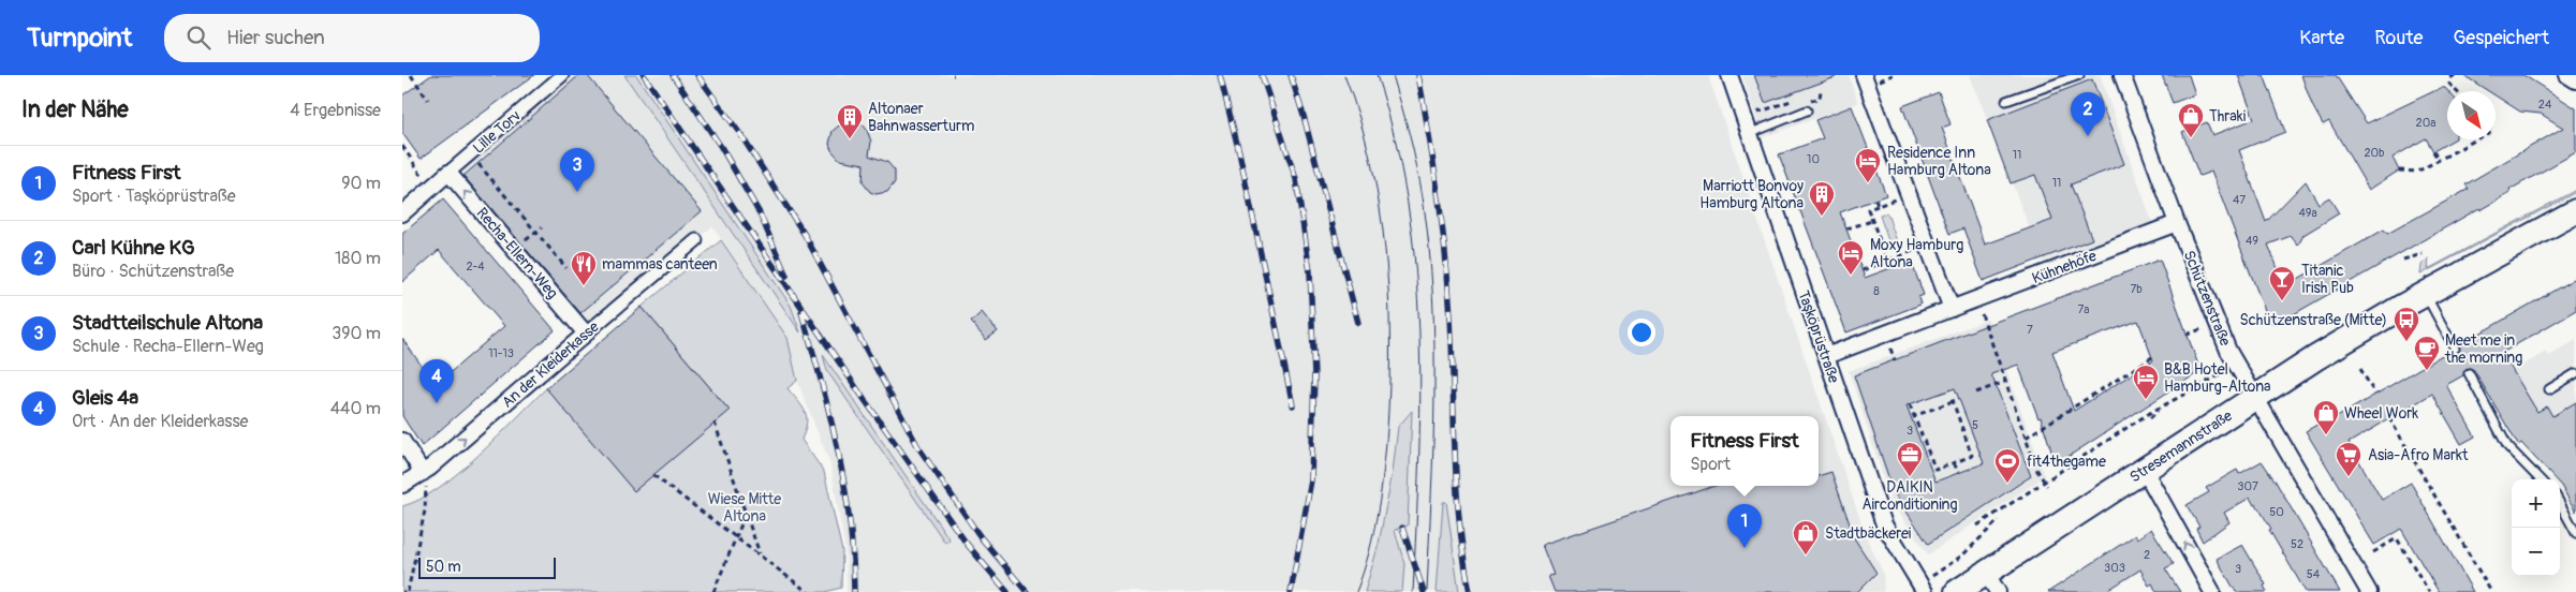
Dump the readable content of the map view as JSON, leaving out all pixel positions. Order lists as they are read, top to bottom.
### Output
{
  "streets": {
    "main road": ["Stresemannstraße"],
    "street": [
      "Lille Torv",
      "Recha-Ellern-Weg",
      "Kühnehöfe",
      "Schützenstraße",
      "Taşköprüstraße",
      "An der Kleiderkasse"
    ]
  },
  "crossings": [
    ["Lille Torv", "Recha-Ellern-Weg"],
    ["Recha-Ellern-Weg", "An der Kleiderkasse"],
    ["Kühnehöfe", "Schützenstraße"],
    ["Kühnehöfe", "Taşköprüstraße"],
    ["Schützenstraße", "Stresemannstraße"]
  ],
  "one_way": ["Recha-Ellern-Weg", "An der Kleiderkasse"],
  "parks": ["Wiese Mitte Altona"],
  "places": {
    "shop": ["Thraki", "Wheel Work", "Stadtbäckerei"],
    "building": ["Altonaer Bahnwasserturm", "Marriott Bonvoy Hamburg Altona"],
    "hotel": ["Residence Inn Hamburg Altona", "Moxy Hamburg Altona", "B&B Hotel Hamburg-Altona"],
    "restaurant": ["mammas canteen"],
    "bar": ["Titanic Irish Pub"],
    "bus stop": ["Schützenstraße (Mitte)"],
    "cafe": ["Meet me in the morning"],
    "office": ["DAIKIN Airconditioning"],
    "supermarket": ["Asia-Afro Markt"],
    "sports": ["fit4thegame"]
  },
  "house_numbers": [
    "24",
    "20a",
    "20b",
    "11",
    "10",
    "11",
    "47",
    "49a",
    "49",
    "2-4",
    "7b",
    "8",
    "7a",
    "7",
    "11-13",
    "5",
    "3",
    "307",
    "50",
    "52",
    "2",
    "303",
    "3",
    "54"
  ],
  "scale_bar": "50 m",
  "north": "bottom right",
  "page": {
    "header": "Turnpoint",
    "search": "Hier suchen",
    "nav": ["Karte", "Route", "Gespeichert"],
    "heading": ["In der Nähe", "4 Ergebnisse"],
    "pins": [
      "2",
      "3",
      "4",
      "1"
    ],
    "list": [
      {
        "mark": "1",
        "name": "Fitness First",
        "note": "Sport · Taşköprüstraße",
        "value": "90 m"
      },
      {
        "mark": "2",
        "name": "Carl Kühne KG",
        "note": "Büro · Schützenstraße",
        "value": "180 m"
      },
      {
        "mark": "3",
        "name": "Stadtteilschule Altona",
        "note": "Schule · Recha-Ellern-Weg",
        "value": "390 m"
      },
      {
        "mark": "4",
        "name": "Gleis 4a",
        "note": "Ort · An der Kleiderkasse",
        "value": "440 m"
      }
    ],
    "popup": ["Fitness First", "Sport"],
    "map_buttons": ["+", "−"],
    "scale": "50 m"
  }
}
